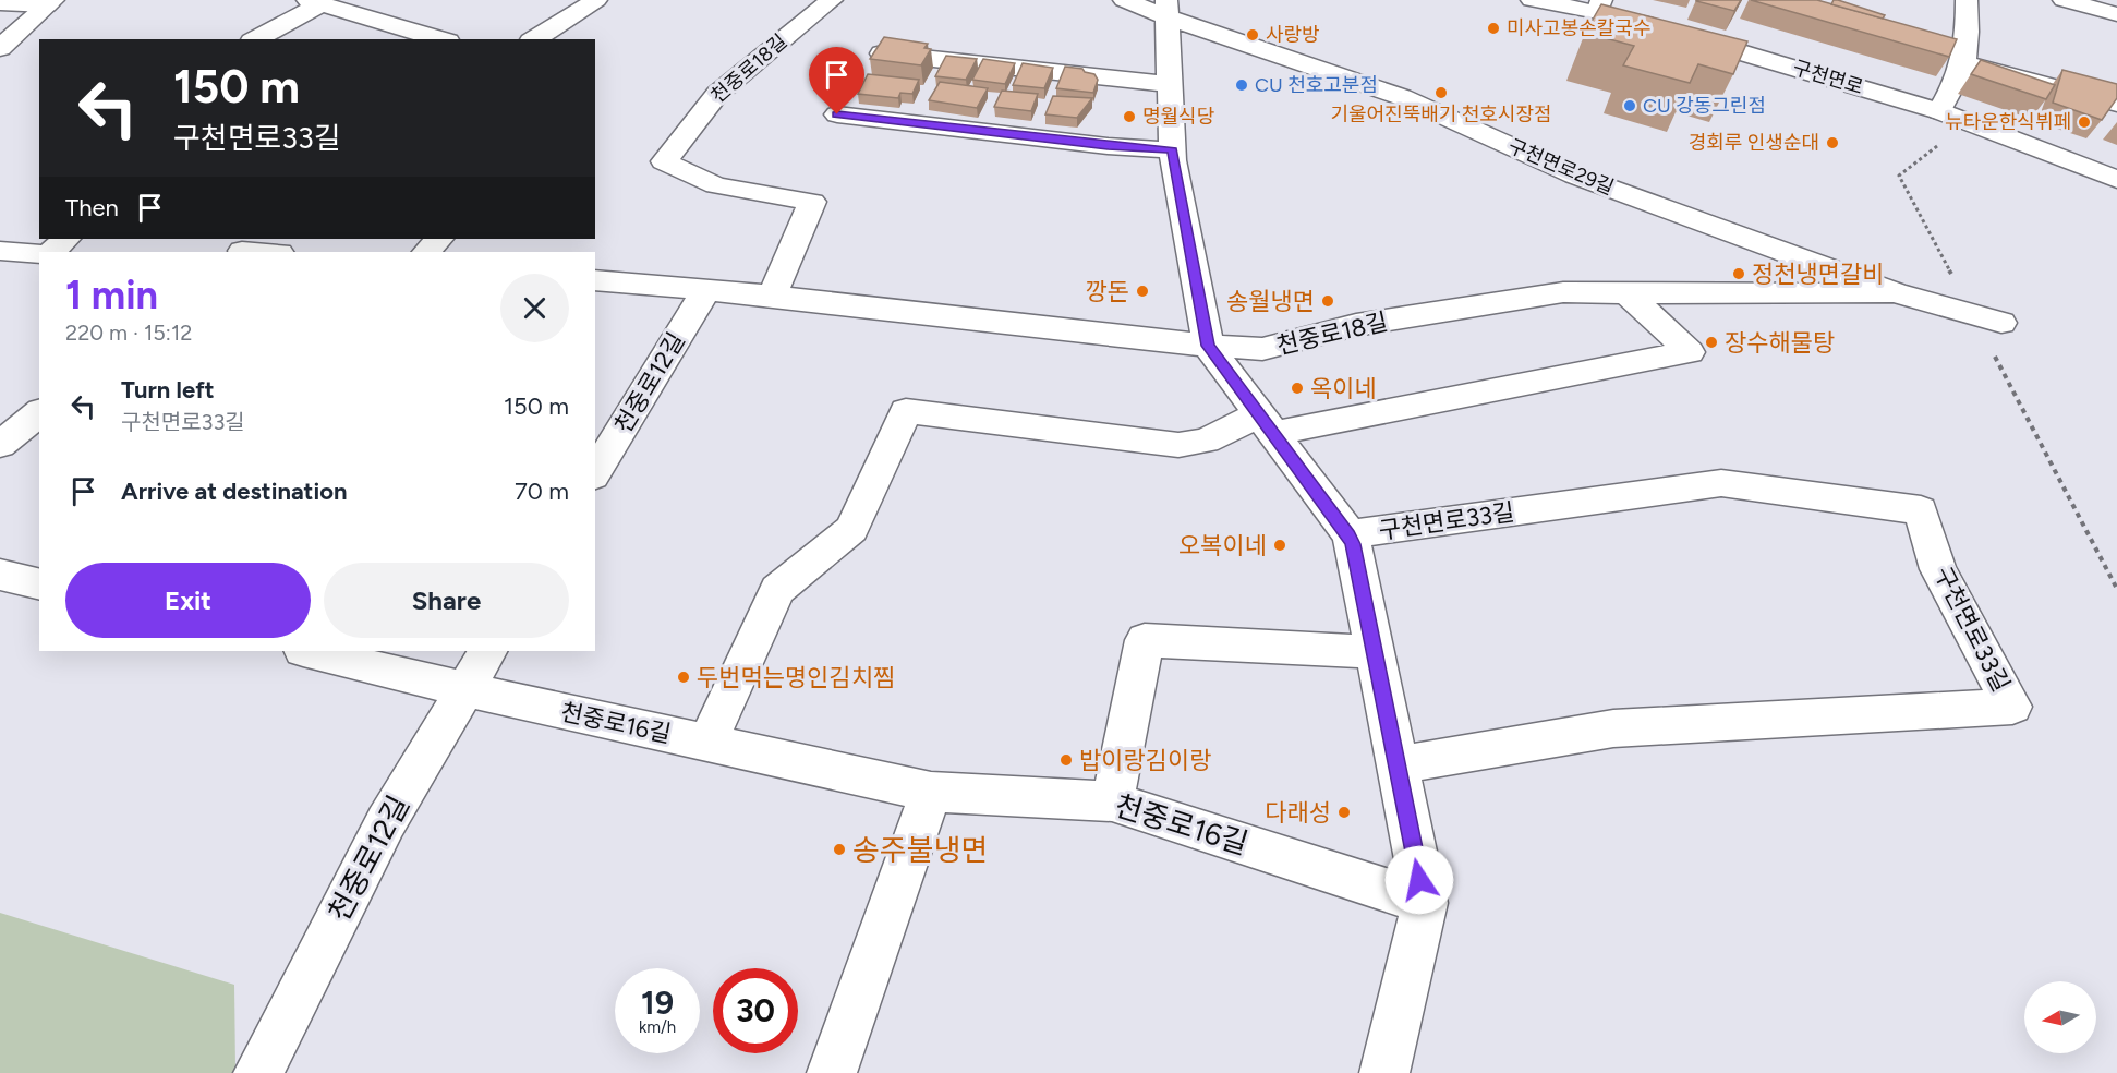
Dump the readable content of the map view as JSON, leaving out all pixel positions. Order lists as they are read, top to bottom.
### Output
{
  "streets": {
    "street": [
      "천중로18길",
      "구천면로",
      "구천면로29길",
      "천중로12길",
      "구천면로33길",
      "천중로16길"
    ]
  },
  "crossings": [
    ["천중로18길", "구천면로29길"],
    ["천중로18길", "천중로12길"],
    ["천중로18길", "구천면로33길"],
    ["구천면로29길", "구천면로33길"],
    ["천중로12길", "천중로16길"],
    ["구천면로33길", "천중로16길"]
  ],
  "places": [
    "미사고봉손칼국수",
    "사랑방",
    "CU 천호고분점",
    "기울어진뚝배기 천호시장점",
    "CU 강동그린점",
    "명월식당",
    "뉴타운한식뷔페",
    "경회루 인생순대",
    "정천냉면갈비",
    "깡돈",
    "송월냉면",
    "장수해물탕",
    "옥이네",
    "오복이네",
    "두번먹는명인김치찜",
    "밥이랑김이랑",
    "다래성",
    "송주불냉면"
  ],
  "north": "left",
  "page": {
    "turn": ["150 m", "구천면로33길"],
    "then": "Then",
    "heading": ["1 min", "220 m · 15:12"],
    "list": [
      {
        "name": "Turn left",
        "note": "구천면로33길",
        "value": "150 m"
      },
      {
        "name": "Arrive at destination",
        "value": "70 m"
      }
    ],
    "buttons": ["Exit", "Share"],
    "speed": "19 km/h",
    "limit": "30"
  }
}
